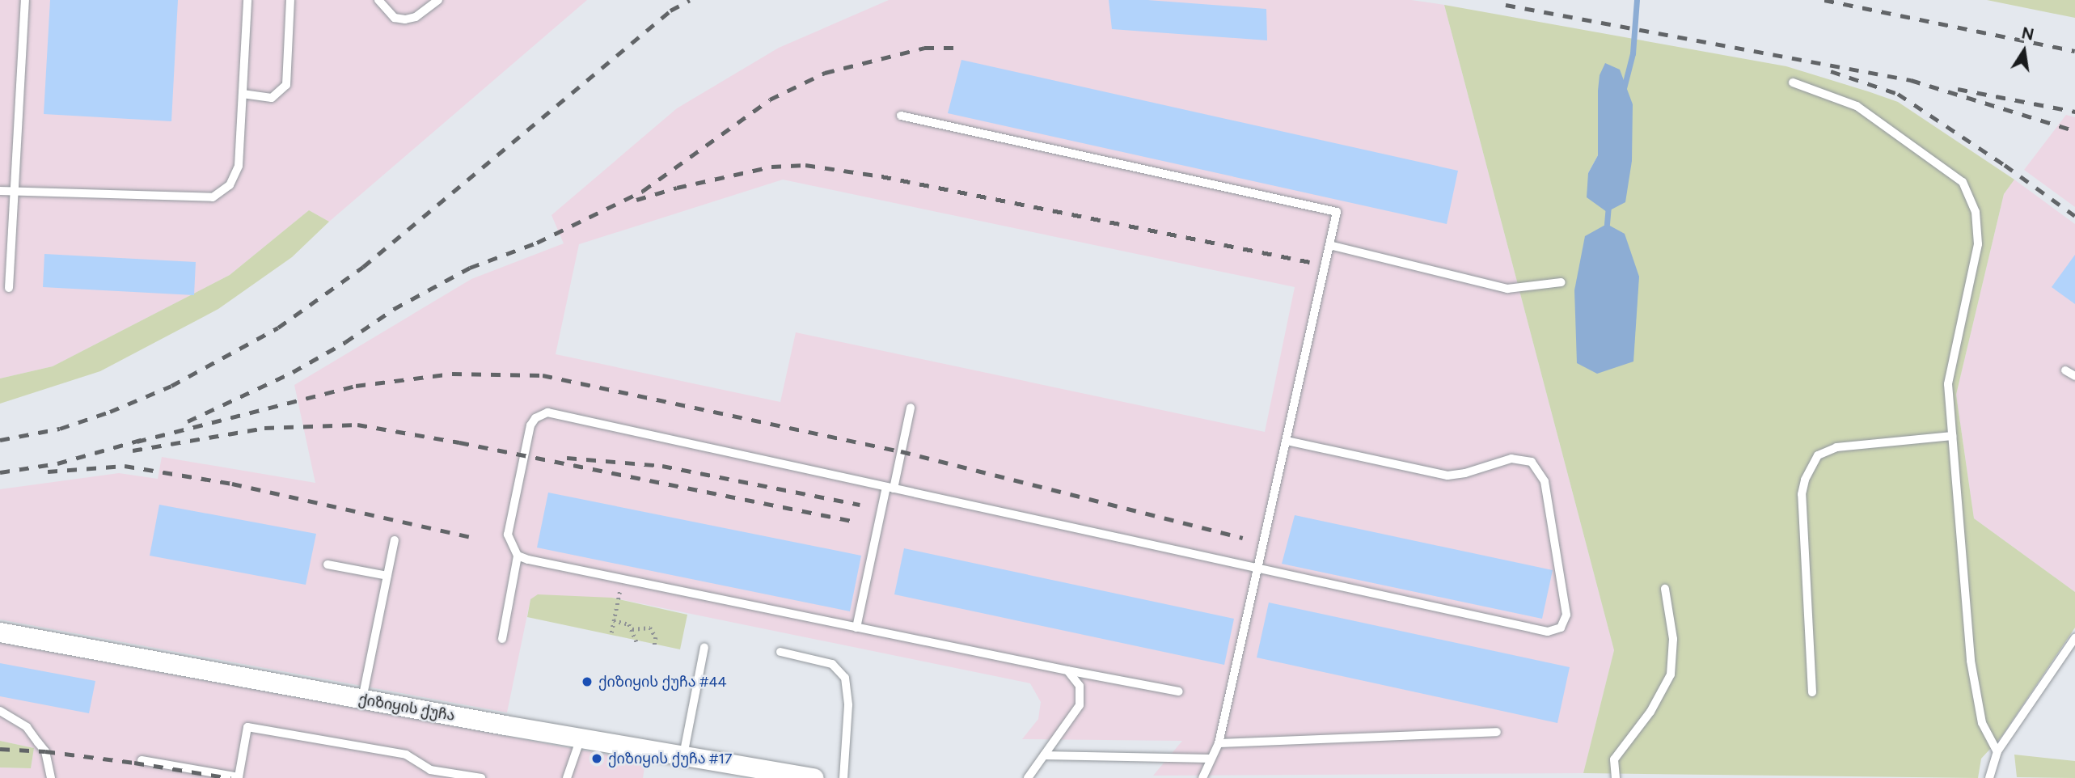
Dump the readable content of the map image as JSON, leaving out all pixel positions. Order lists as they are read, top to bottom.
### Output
{
  "streets": {
    "street": ["ქიზიყის ქუჩა"]
  },
  "places": ["ქიზიყის ქუჩა #44", "ქიზიყის ქუჩა #17"],
  "north": "top"
}
